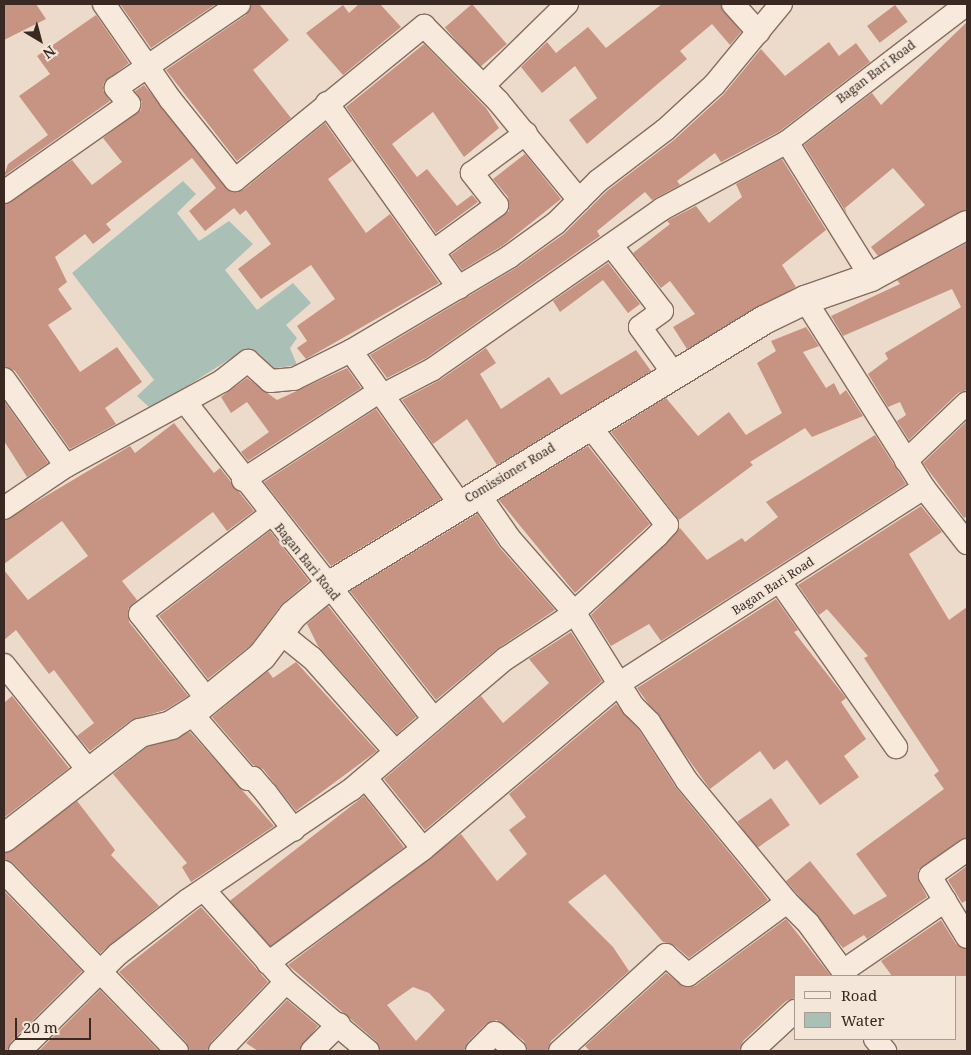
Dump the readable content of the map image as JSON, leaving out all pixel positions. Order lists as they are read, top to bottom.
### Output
{
  "streets": {
    "street": ["Bagan Bari Road", "Comissioner Road"]
  },
  "crossings": [
    ["Bagan Bari Road", "Comissioner Road"]
  ],
  "legend": ["Road", "Water"],
  "scale_bar": "20 m",
  "north": "bottom right"
}
